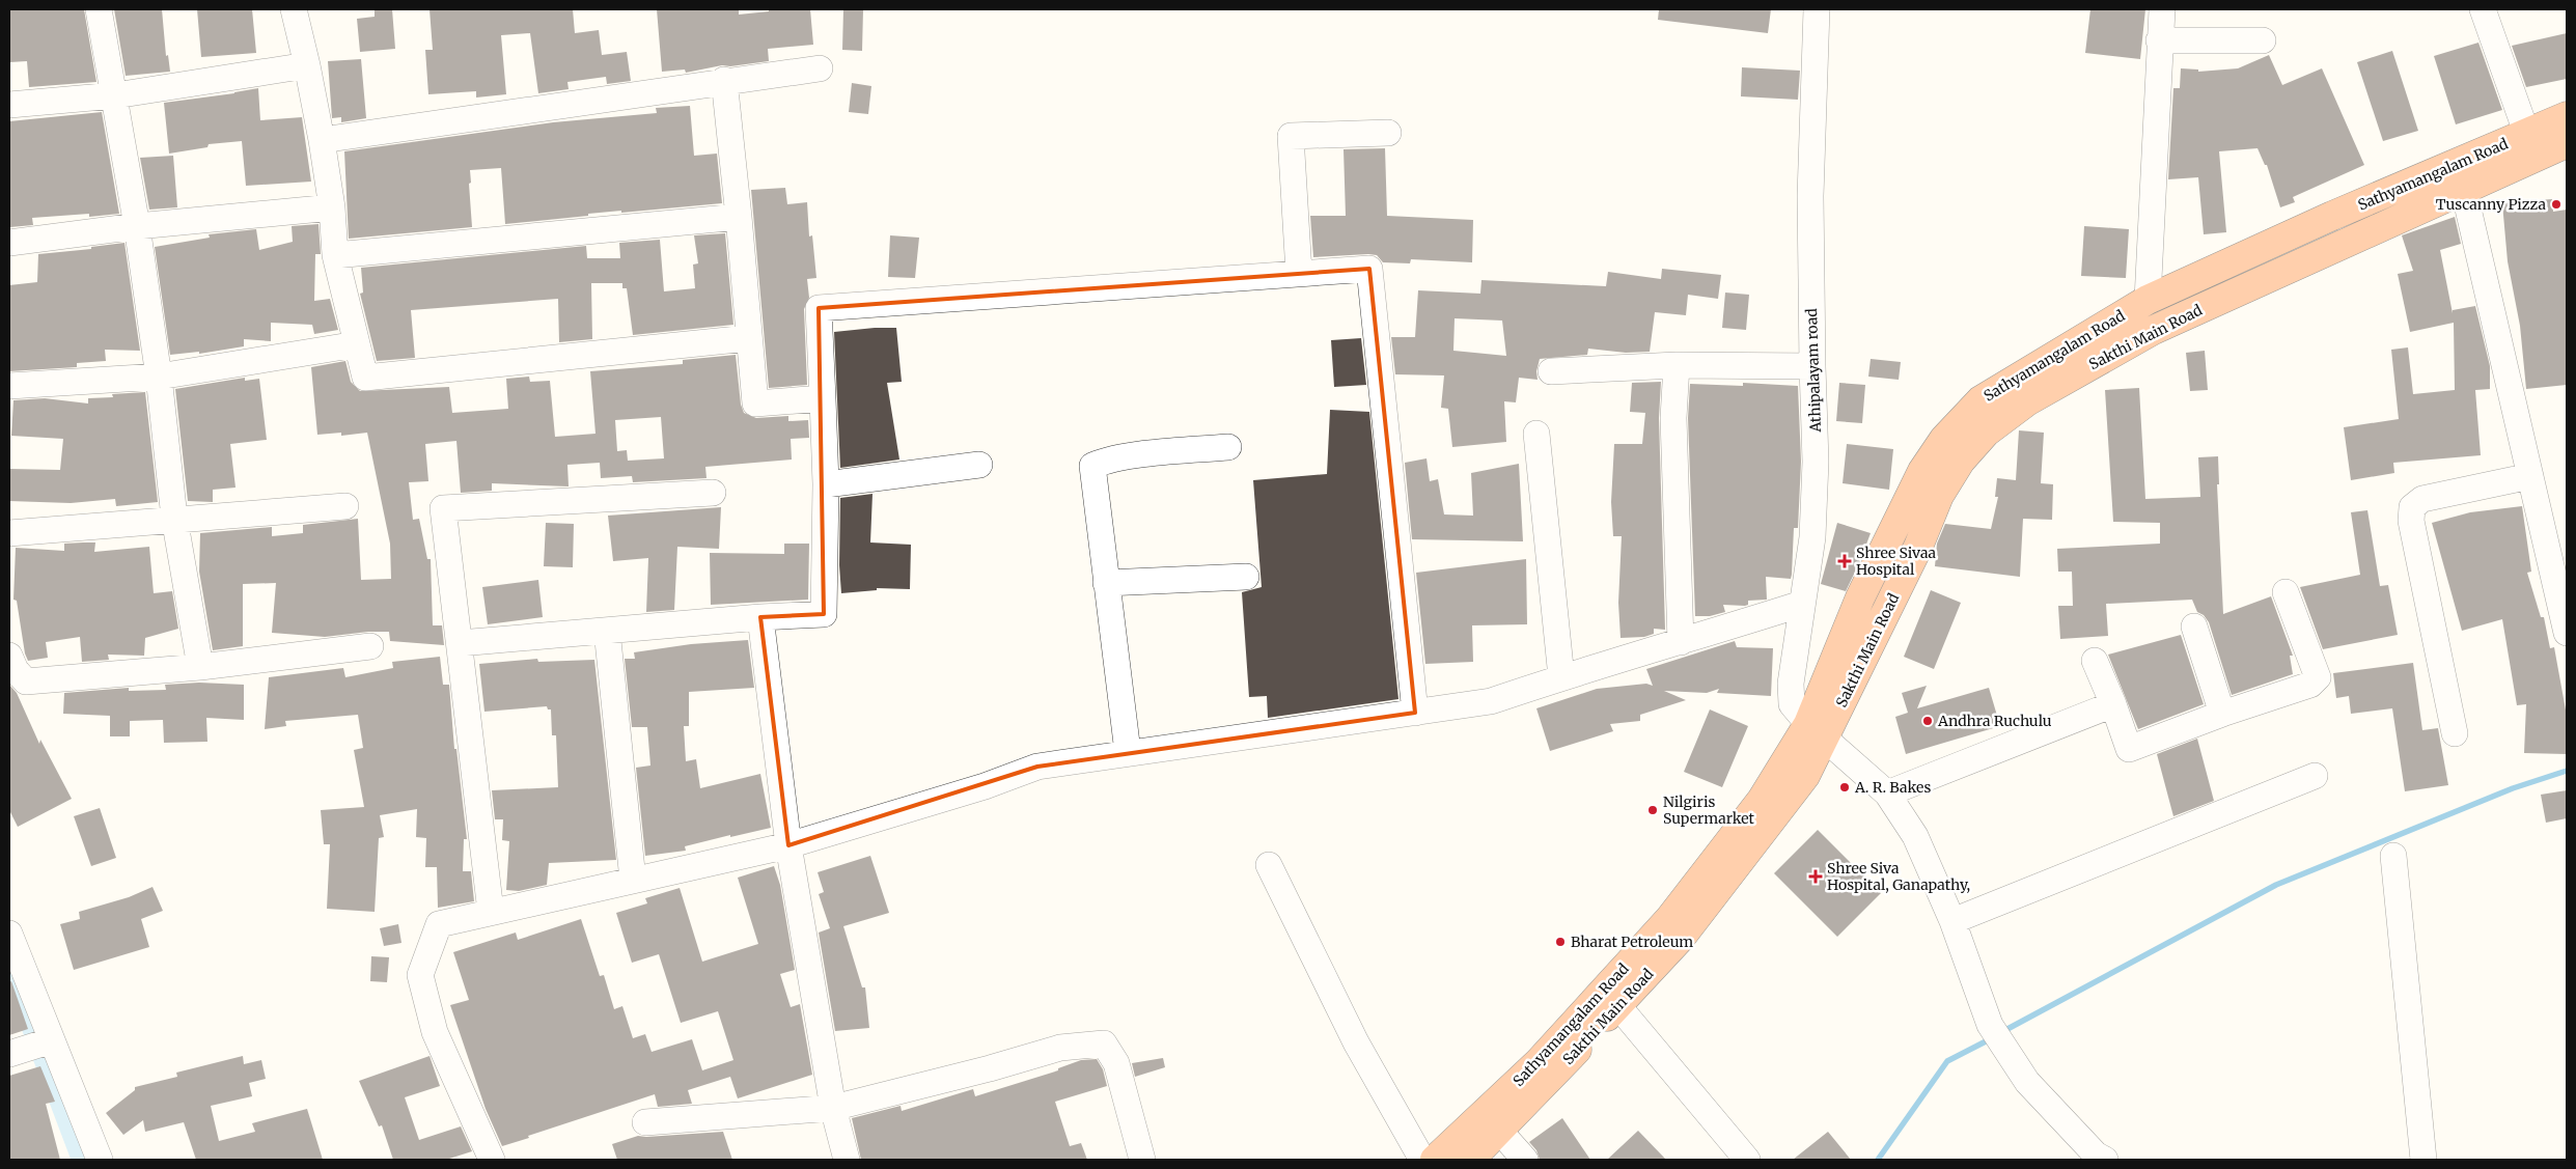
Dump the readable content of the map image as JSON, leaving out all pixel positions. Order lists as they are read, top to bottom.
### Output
{
  "streets": {
    "highway": ["Sathyamangalam Road", "Sakthi Main Road"],
    "street": ["Athipalayam road"]
  },
  "crossings": [
    ["Sathyamangalam Road", "Sakthi Main Road"],
    ["Sathyamangalam Road", "Athipalayam road"],
    ["Sakthi Main Road", "Athipalayam road"]
  ],
  "places": {
    "other": [
      "Tuscanny Pizza",
      "Andhra Ruchulu",
      "A. R. Bakes",
      "Nilgiris Supermarket",
      "Bharat Petroleum"
    ],
    "health": ["Shree Sivaa Hospital", "Shree Siva Hospital, Ganapathy,"]
  }
}
